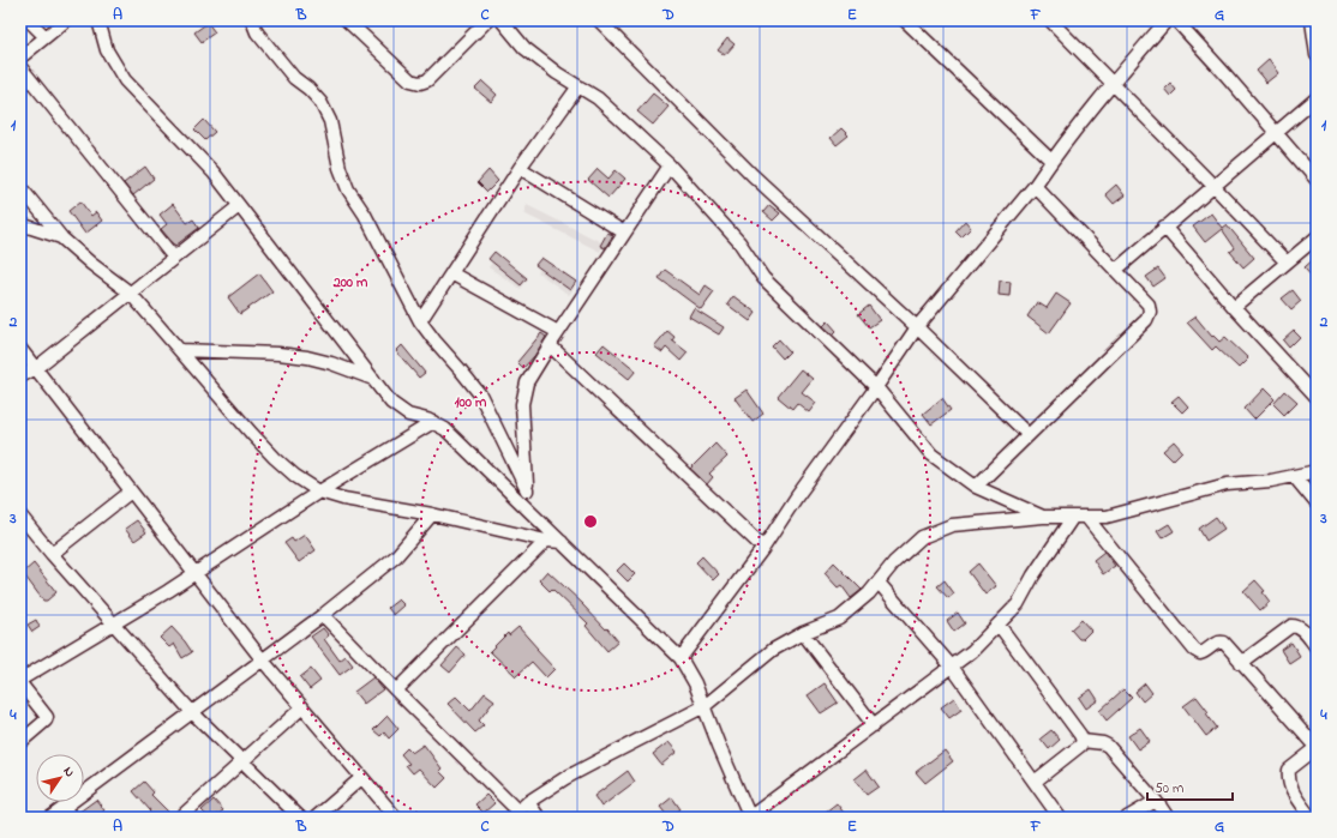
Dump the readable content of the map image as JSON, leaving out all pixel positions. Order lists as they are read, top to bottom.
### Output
{
  "scale_bar": "50 m",
  "north": "top right",
  "grid": {
    "columns": [
      "A",
      "B",
      "C",
      "D",
      "E",
      "F",
      "G"
    ],
    "rows": [
      "1",
      "2",
      "3",
      "4"
    ]
  },
  "rings": ["200 m", "100 m"]
}
